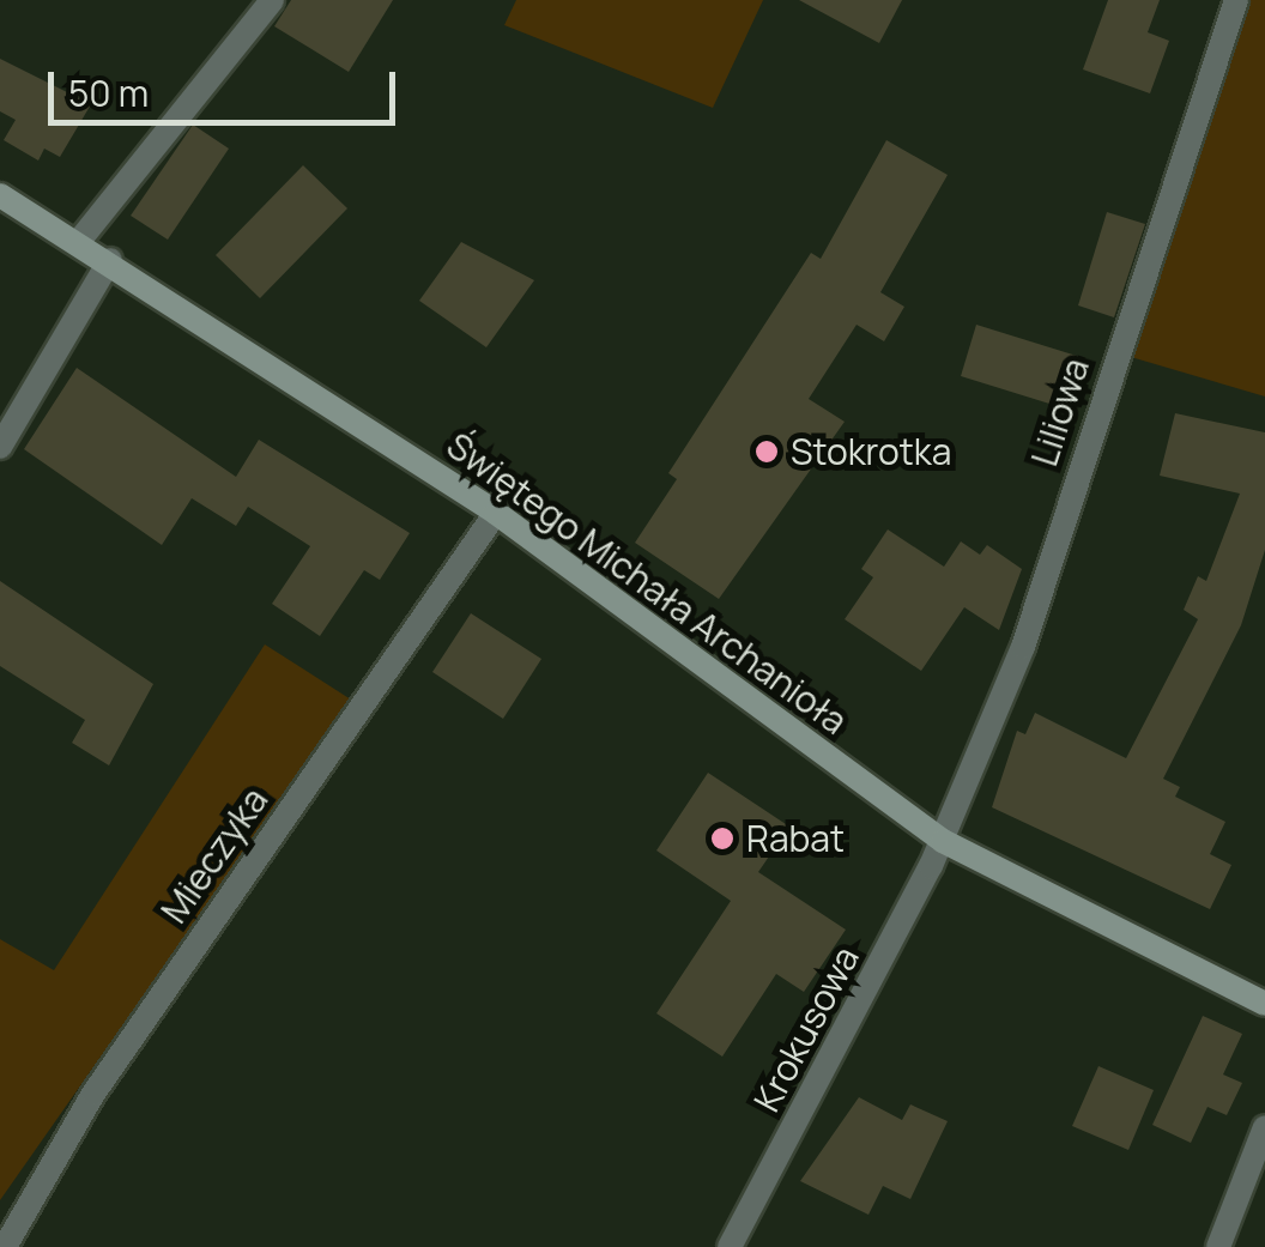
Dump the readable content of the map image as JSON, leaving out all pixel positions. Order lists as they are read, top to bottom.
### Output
{
  "streets": {
    "street": [
      "Liliowa",
      "Świętego Michała Archanioła",
      "Mieczyka",
      "Krokusowa"
    ]
  },
  "crossings": [
    ["Liliowa", "Świętego Michała Archanioła"],
    ["Liliowa", "Krokusowa"],
    ["Świętego Michała Archanioła", "Mieczyka"],
    ["Świętego Michała Archanioła", "Krokusowa"]
  ],
  "places": ["Stokrotka", "Rabat"],
  "scale_bar": "50 m"
}
